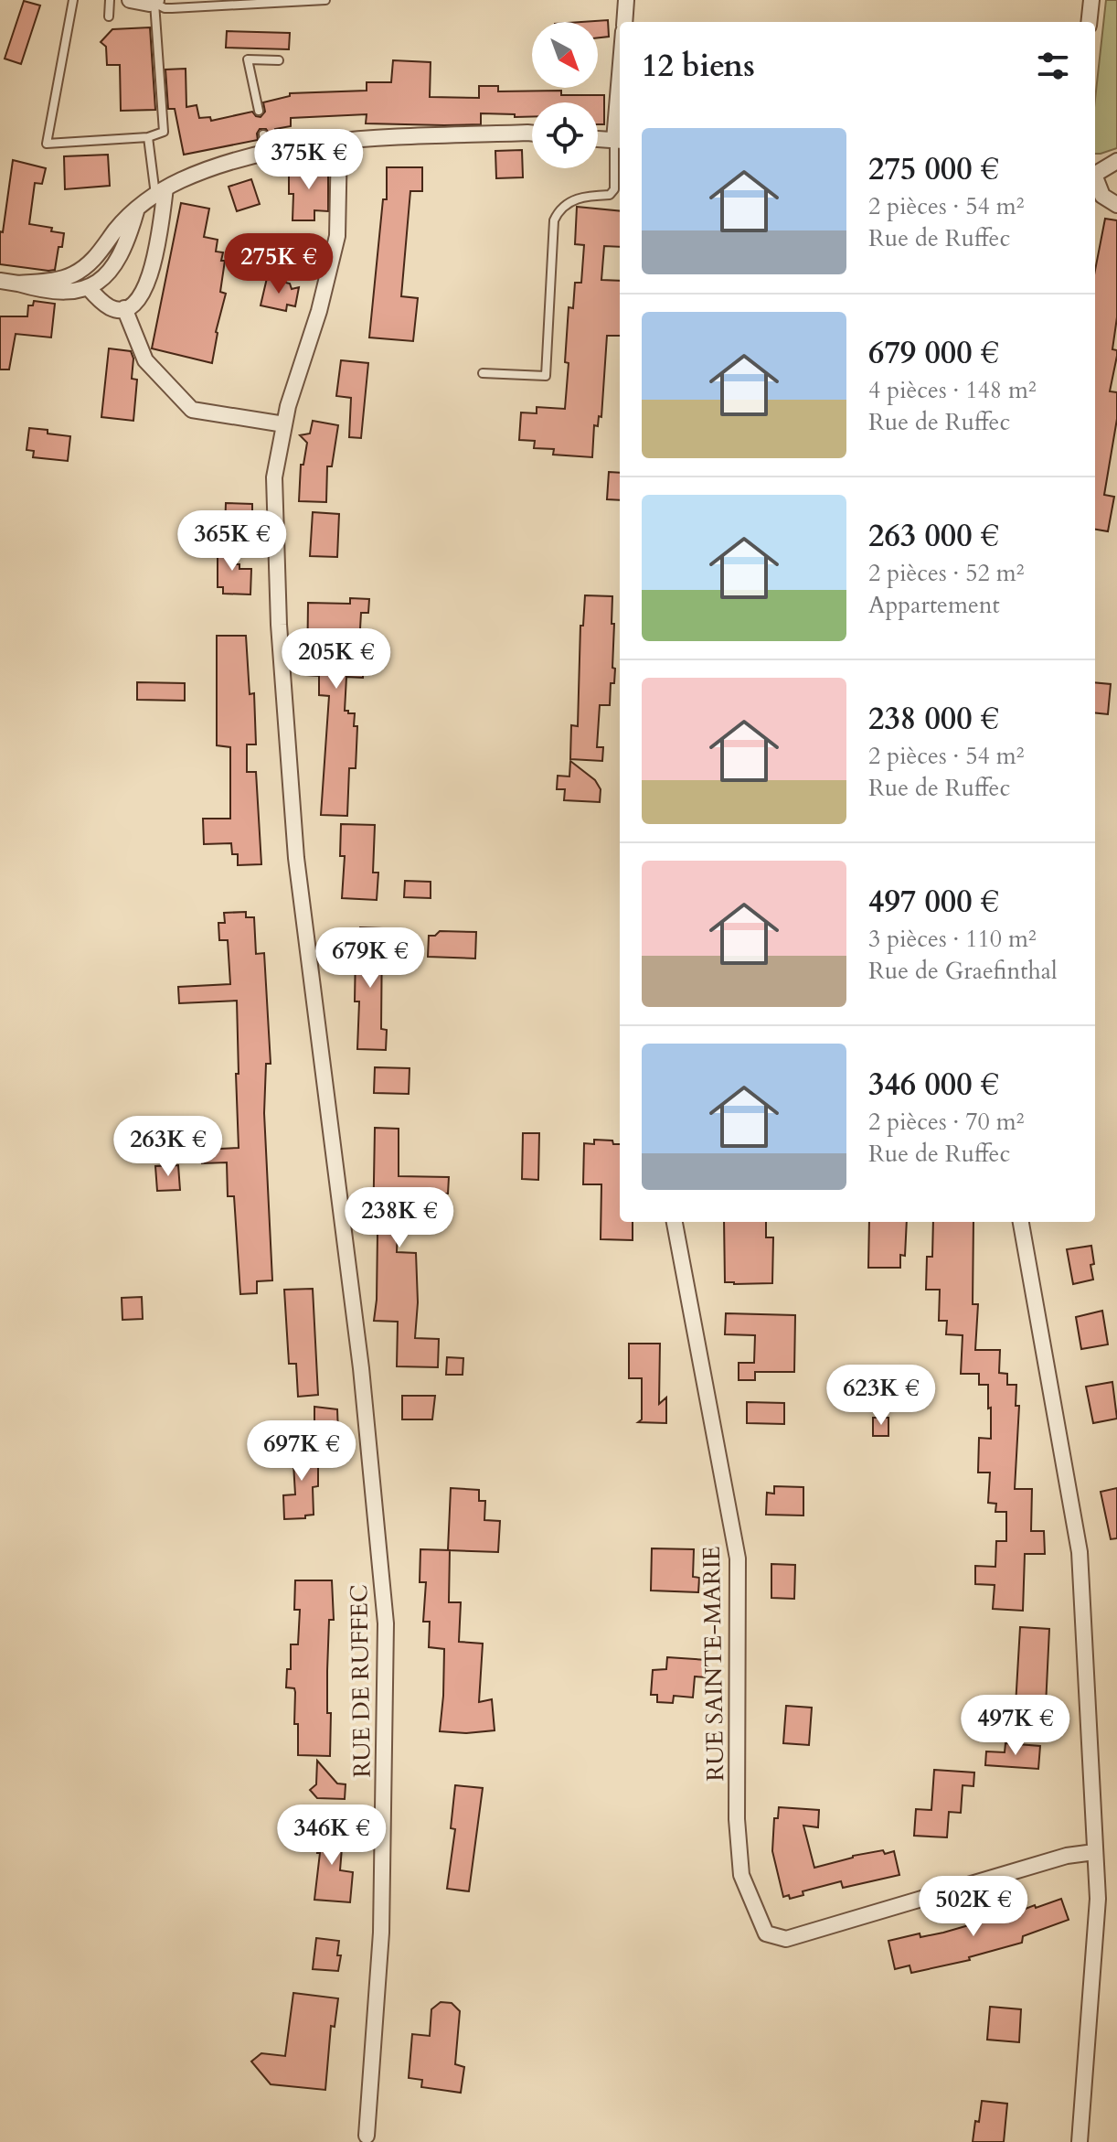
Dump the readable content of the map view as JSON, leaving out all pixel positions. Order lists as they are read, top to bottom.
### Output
{
  "streets": {
    "street": ["RUE SAINTE-MARIE", "RUE DE RUFFEC"]
  },
  "north": "bottom right",
  "page": {
    "heading": "12 biens",
    "list": [
      {
        "name": "275 000 €",
        "note": "2 pièces · 54 m² · Rue de Ruffec"
      },
      {
        "name": "679 000 €",
        "note": "4 pièces · 148 m² · Rue de Ruffec"
      },
      {
        "name": "263 000 €",
        "note": "2 pièces · 52 m² · Appartement"
      },
      {
        "name": "238 000 €",
        "note": "2 pièces · 54 m² · Rue de Ruffec"
      },
      {
        "name": "497 000 €",
        "note": "3 pièces · 110 m² · Rue de Graefinthal"
      },
      {
        "name": "346 000 €",
        "note": "2 pièces · 70 m² · Rue de Ruffec"
      }
    ],
    "price": [
      "375K €",
      "275K €",
      "365K €",
      "205K €",
      "679K €",
      "263K €",
      "238K €",
      "623K €",
      "697K €",
      "497K €",
      "346K €",
      "502K €"
    ]
  }
}
